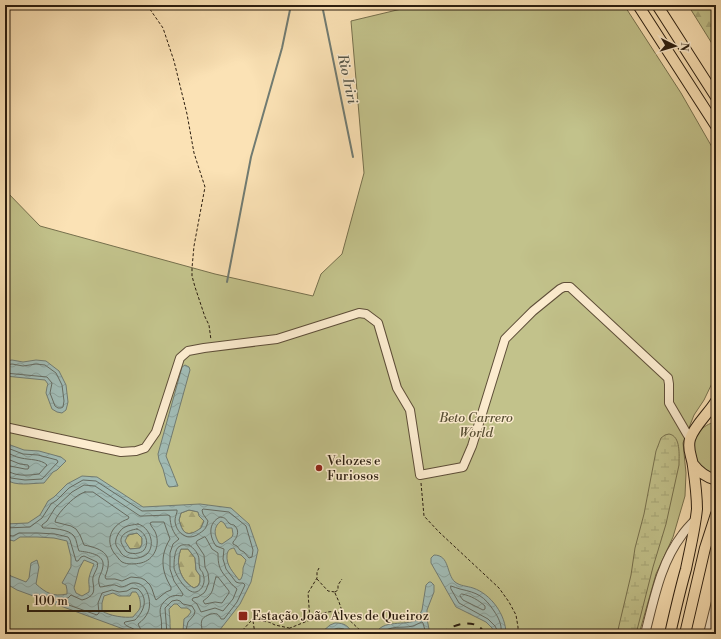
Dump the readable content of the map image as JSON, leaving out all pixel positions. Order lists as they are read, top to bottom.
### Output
{
  "water": ["Rio Iriri"],
  "parks": ["Beto Carrero World"],
  "places": {
    "other": ["Velozes e Furiosos"],
    "transit": ["Estação João Alves de Queiroz"]
  },
  "scale_bar": "100 m",
  "north": "right"
}
